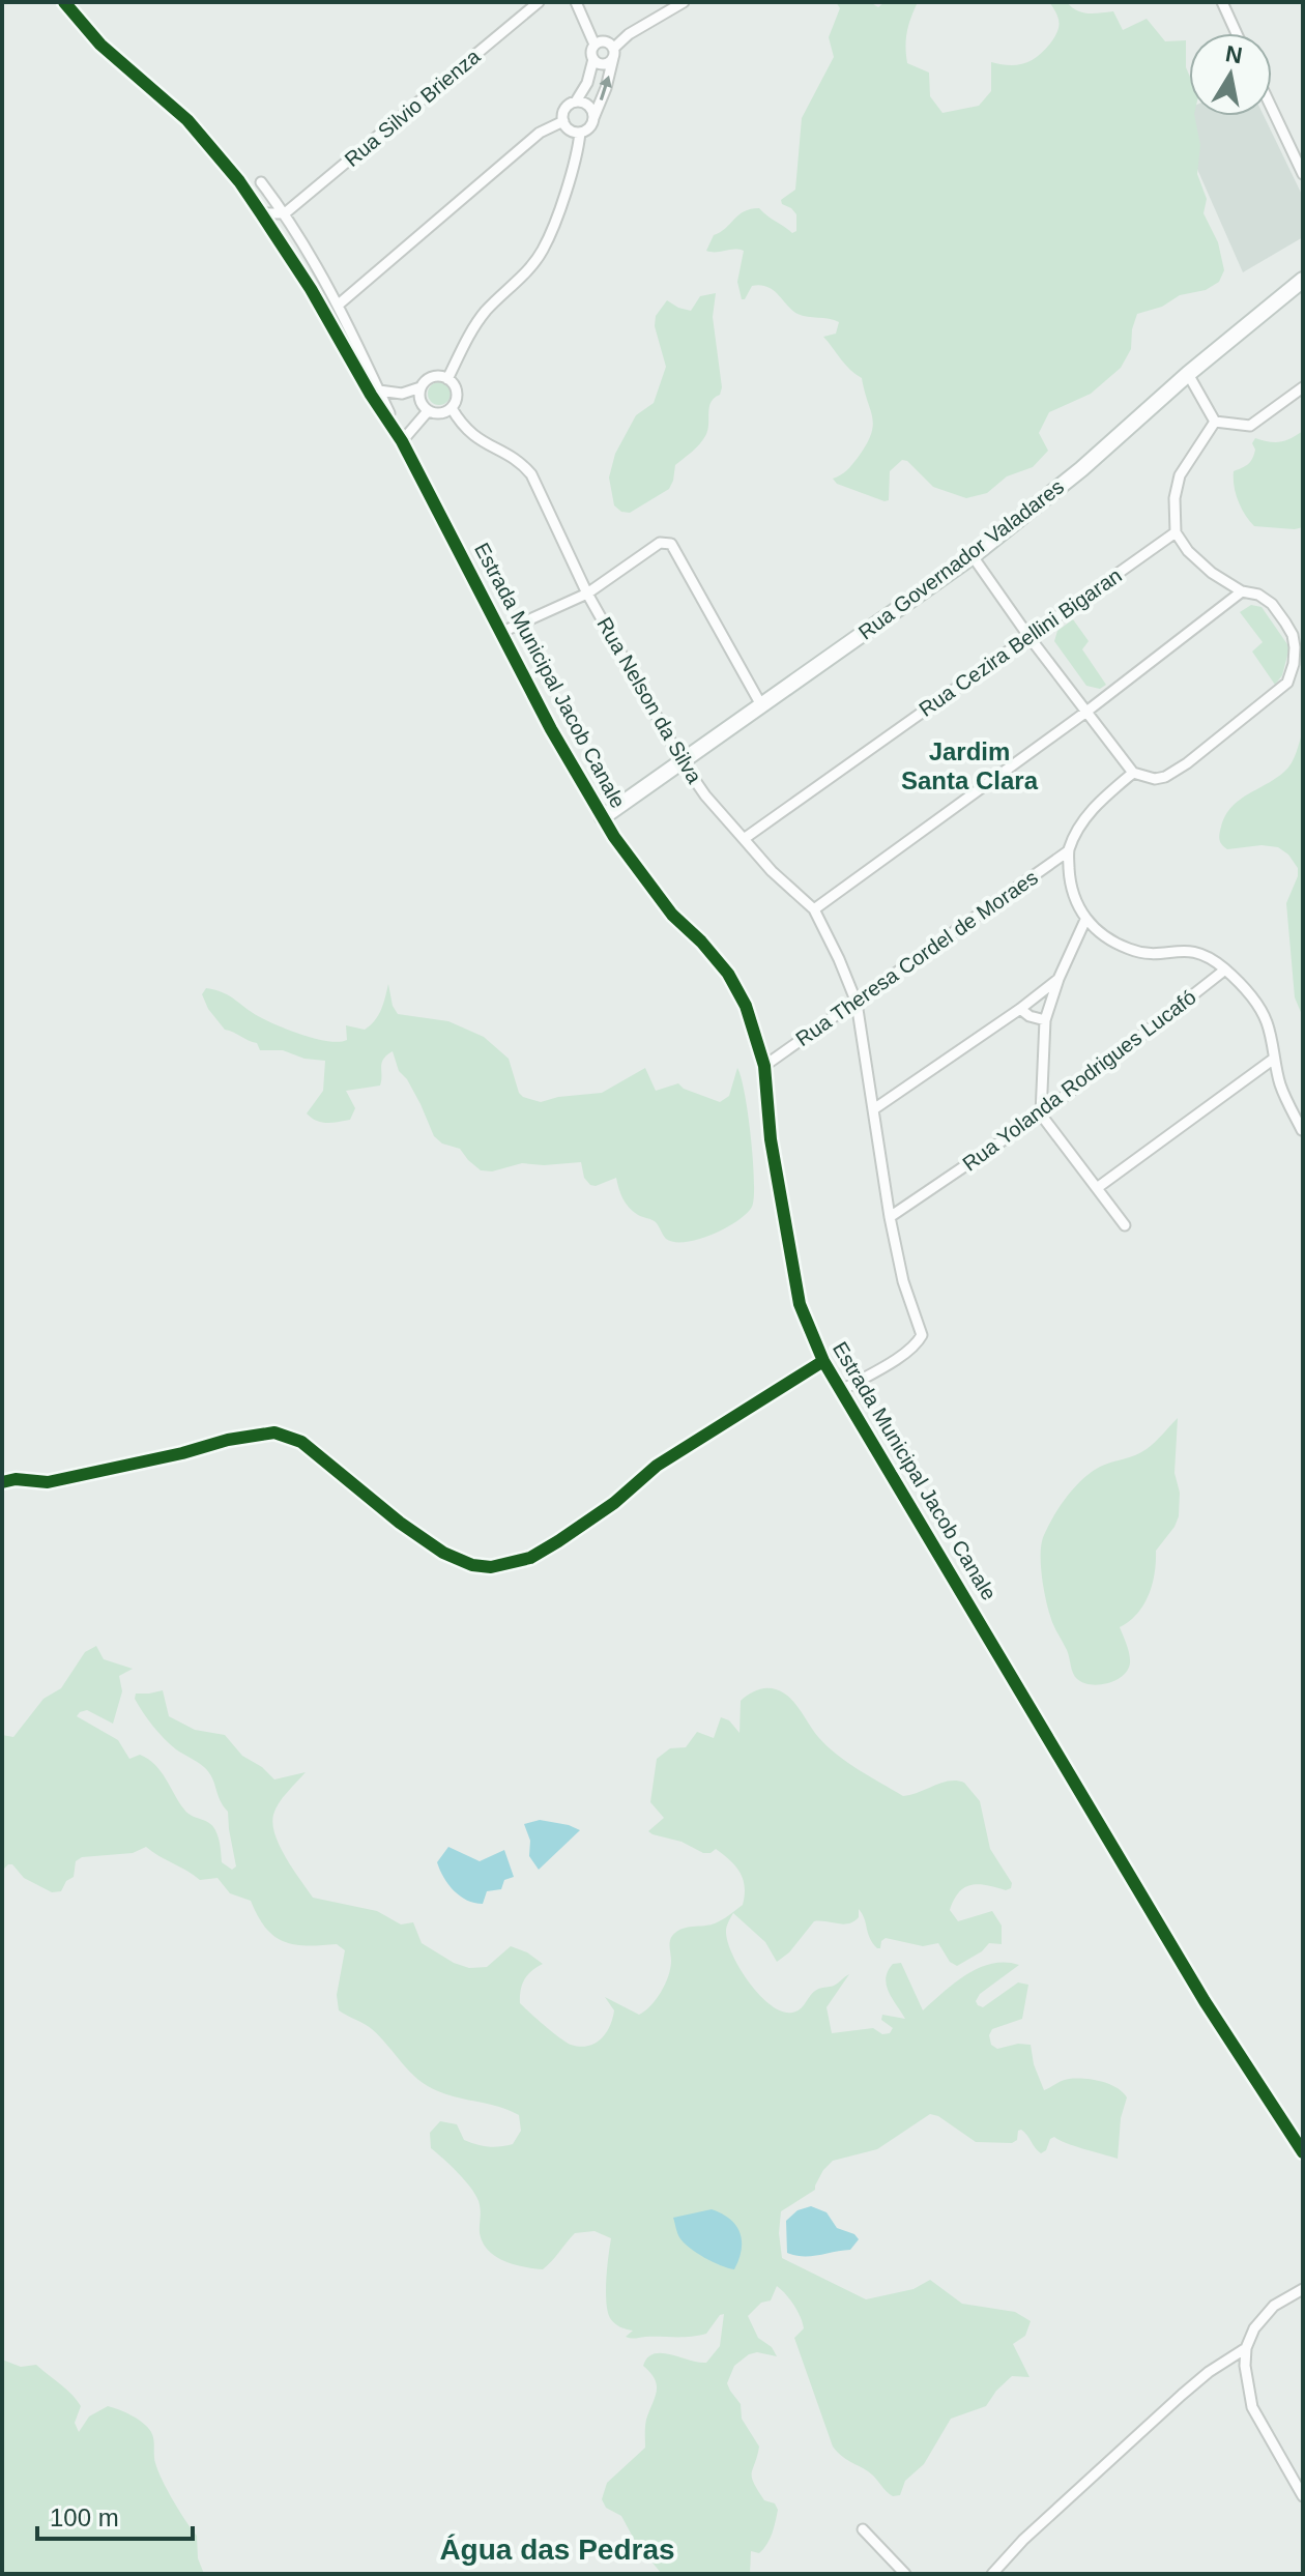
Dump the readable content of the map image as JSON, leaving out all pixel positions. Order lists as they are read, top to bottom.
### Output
{
  "streets": {
    "street": [
      "Rua Silvio Brienza",
      "Rua Governador Valadares",
      "Rua Cezira Bellini Bigaran",
      "Estrada Municipal Jacob Canale",
      "Rua Nelson da Silva",
      "Rua Theresa Cordel de Moraes",
      "Rua Yolanda Rodrigues Lucafó"
    ]
  },
  "crossings": [
    ["Rua Governador Valadares", "Estrada Municipal Jacob Canale"],
    ["Rua Governador Valadares", "Rua Nelson da Silva"],
    ["Rua Cezira Bellini Bigaran", "Rua Nelson da Silva"],
    ["Estrada Municipal Jacob Canale", "Rua Nelson da Silva"],
    ["Estrada Municipal Jacob Canale", "Rua Theresa Cordel de Moraes"],
    ["Rua Nelson da Silva", "Rua Theresa Cordel de Moraes"],
    ["Rua Nelson da Silva", "Rua Yolanda Rodrigues Lucafó"]
  ],
  "districts": ["Jardim Santa Clara", "Água das Pedras"],
  "scale_bar": "100 m",
  "north": "top"
}
